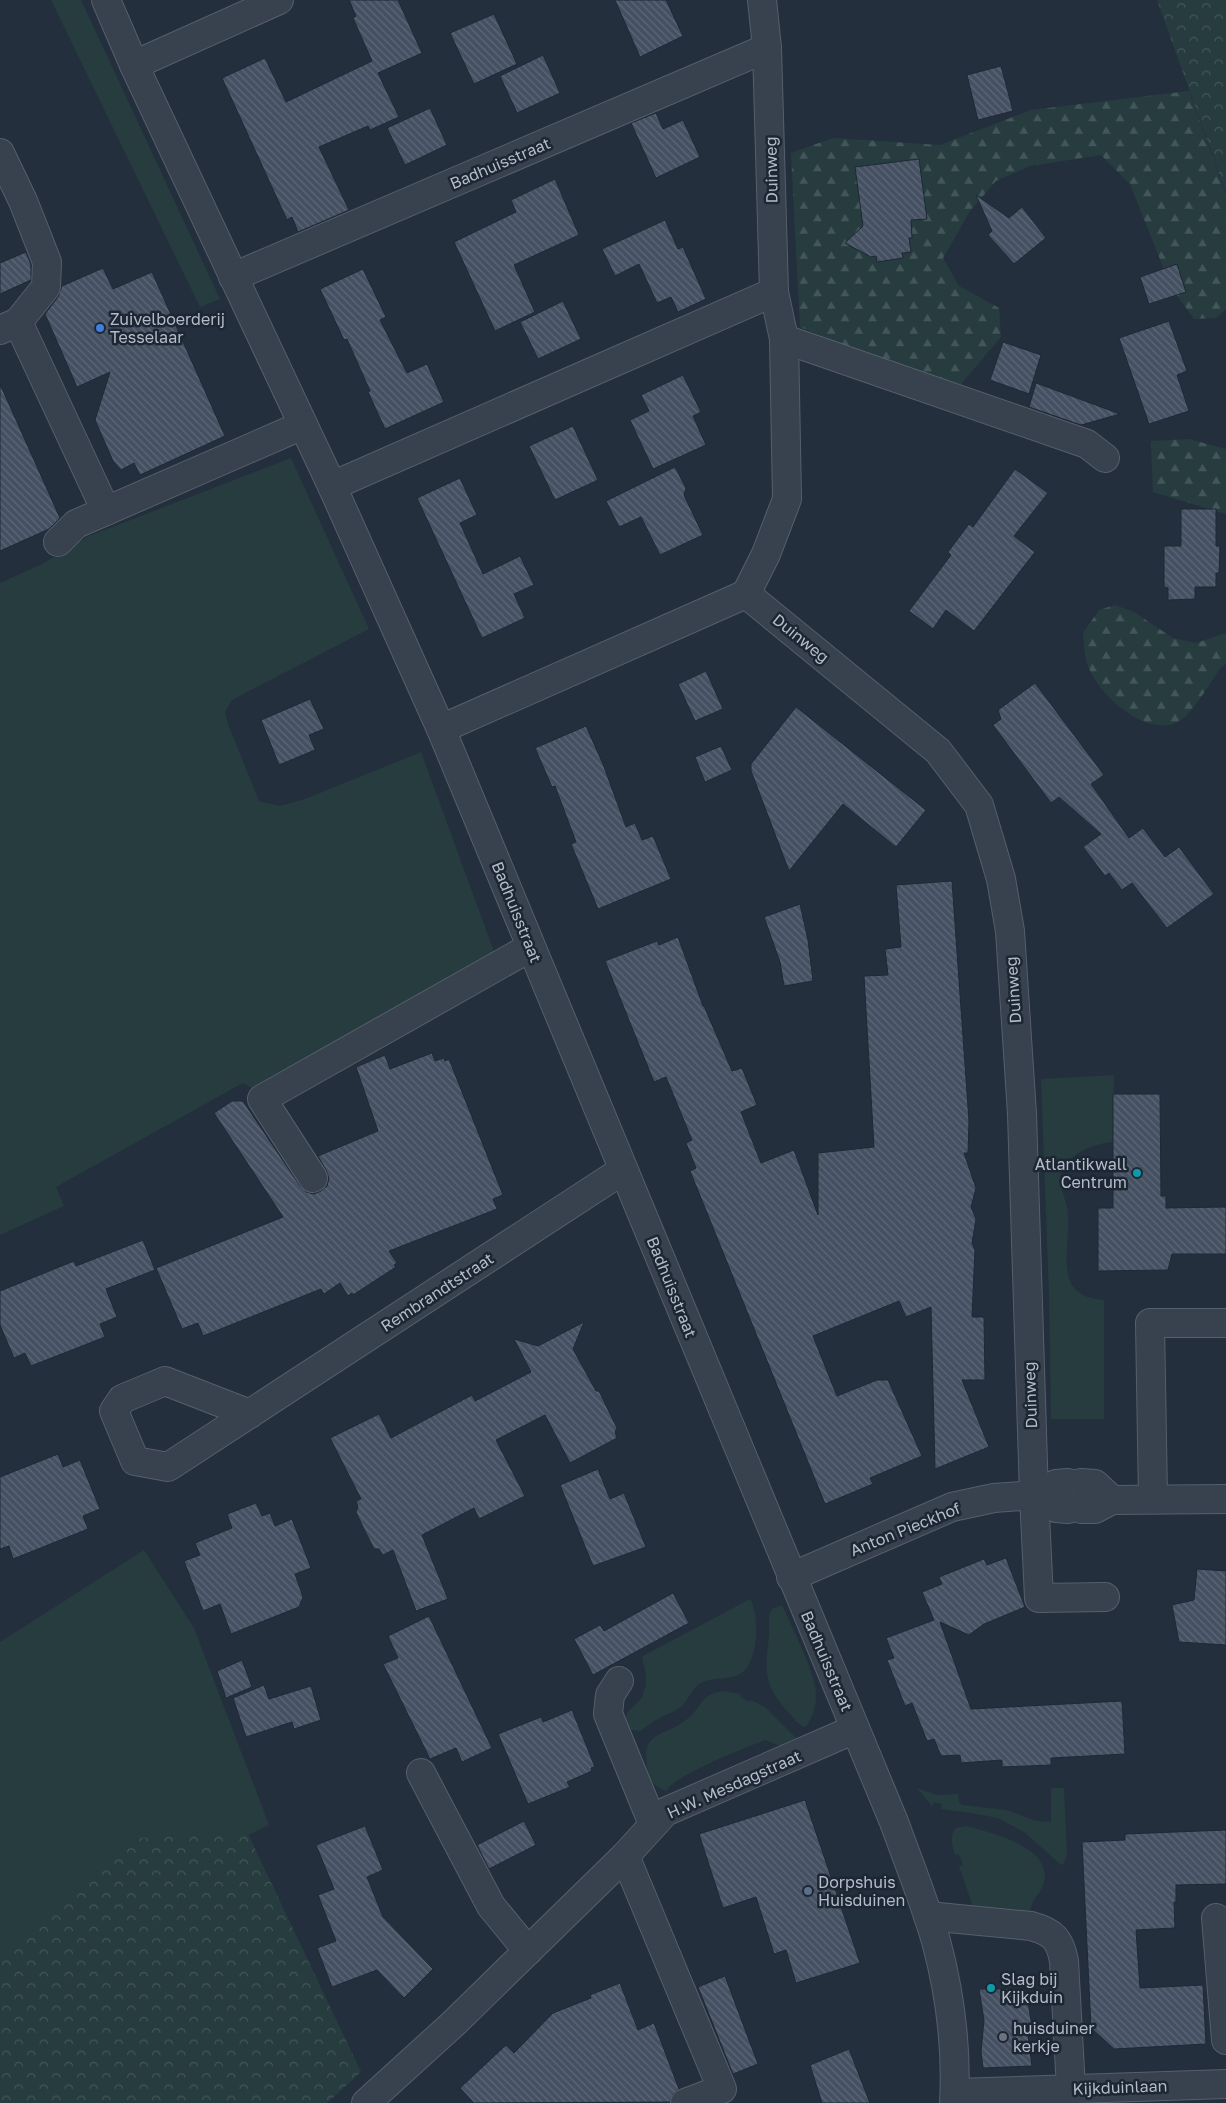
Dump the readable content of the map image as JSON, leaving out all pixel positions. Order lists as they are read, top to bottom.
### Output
{
  "streets": {
    "street": [
      "Badhuisstraat",
      "Duinweg",
      "Rembrandtstraat",
      "Anton Pieckhof",
      "H.W. Mesdagstraat",
      "Kijkduinlaan"
    ]
  },
  "crossings": [
    ["Badhuisstraat", "Duinweg"],
    ["Badhuisstraat", "Rembrandtstraat"],
    ["Badhuisstraat", "Anton Pieckhof"],
    ["Badhuisstraat", "H.W. Mesdagstraat"],
    ["Badhuisstraat", "Kijkduinlaan"],
    ["Duinweg", "Anton Pieckhof"]
  ],
  "places": [
    "Zuivelboerderij Tesselaar",
    "Atlantikwall Centrum",
    "Dorpshuis Huisduinen",
    "Slag bij Kijkduin",
    "huisduiner kerkje"
  ]
}
